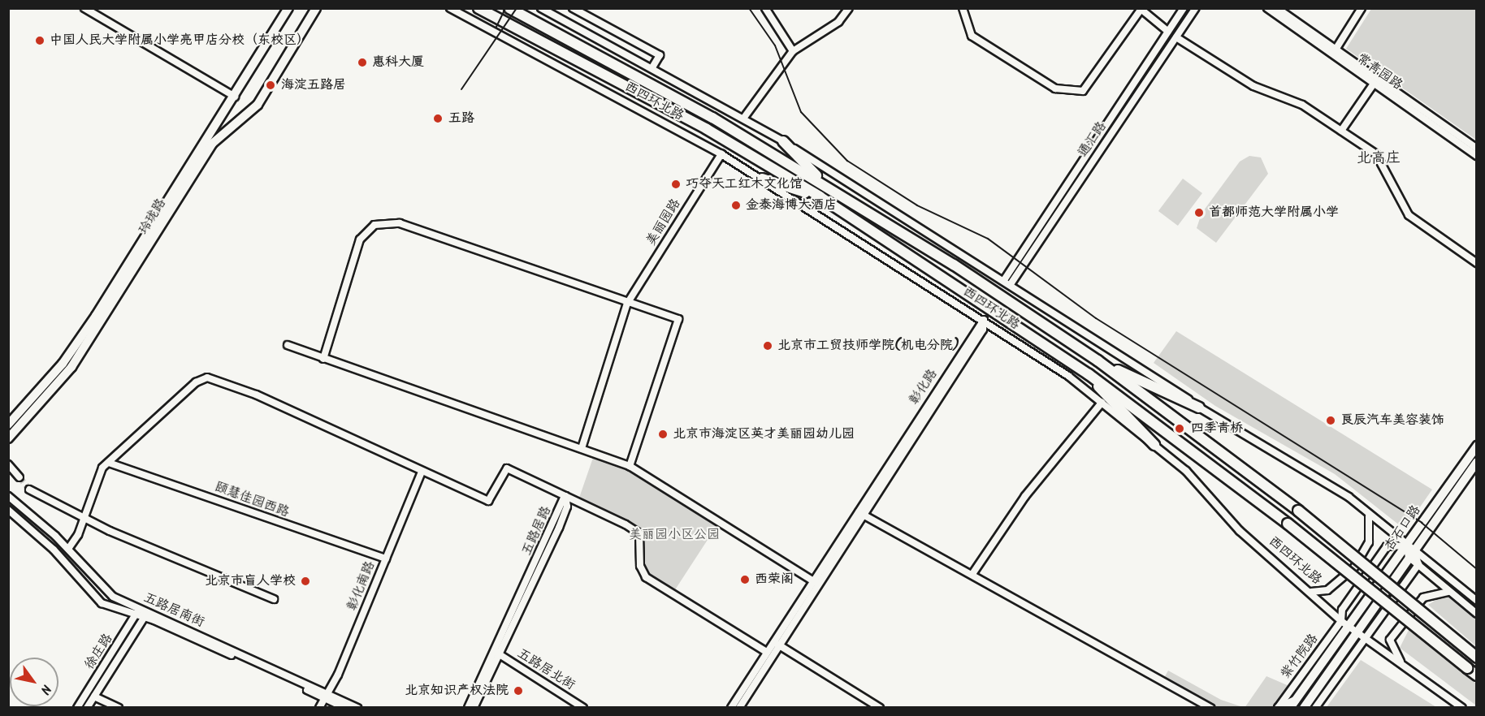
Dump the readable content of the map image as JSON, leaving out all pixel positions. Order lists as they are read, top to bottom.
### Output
{
  "streets": {
    "highway": ["西四环北路"],
    "main road": ["玲珑路", "杏石口路", "紫竹院路"],
    "street": [
      "常青园路",
      "通汇路",
      "美丽园路",
      "彰化路",
      "颐慧佳园西路",
      "五路居路",
      "彰化南路",
      "五路居南街",
      "徐庄路",
      "五路居北街"
    ]
  },
  "crossings": [
    ["西四环北路", "美丽园路"],
    ["西四环北路", "彰化路"],
    ["西四环北路", "杏石口路"],
    ["西四环北路", "紫竹院路"],
    ["杏石口路", "紫竹院路"],
    ["五路居路", "五路居北街"],
    ["彰化南路", "五路居南街"],
    ["五路居南街", "徐庄路"]
  ],
  "districts": ["北高庄"],
  "parks": ["美丽园小区公园"],
  "places": [
    "中国人民大学附属小学亮甲店分校（东校区）",
    "惠科大厦",
    "海淀五路居",
    "五路",
    "巧夺天工红木文化馆",
    "金泰海博大酒店",
    "首都师范大学附属小学",
    "北京市工贸技师学院(机电分院)",
    "良辰汽车美容装饰",
    "四季青桥",
    "北京市海淀区英才美丽园幼儿园",
    "西荣阁",
    "北京市盲人学校",
    "北京知识产权法院"
  ],
  "north": "bottom right"
}
